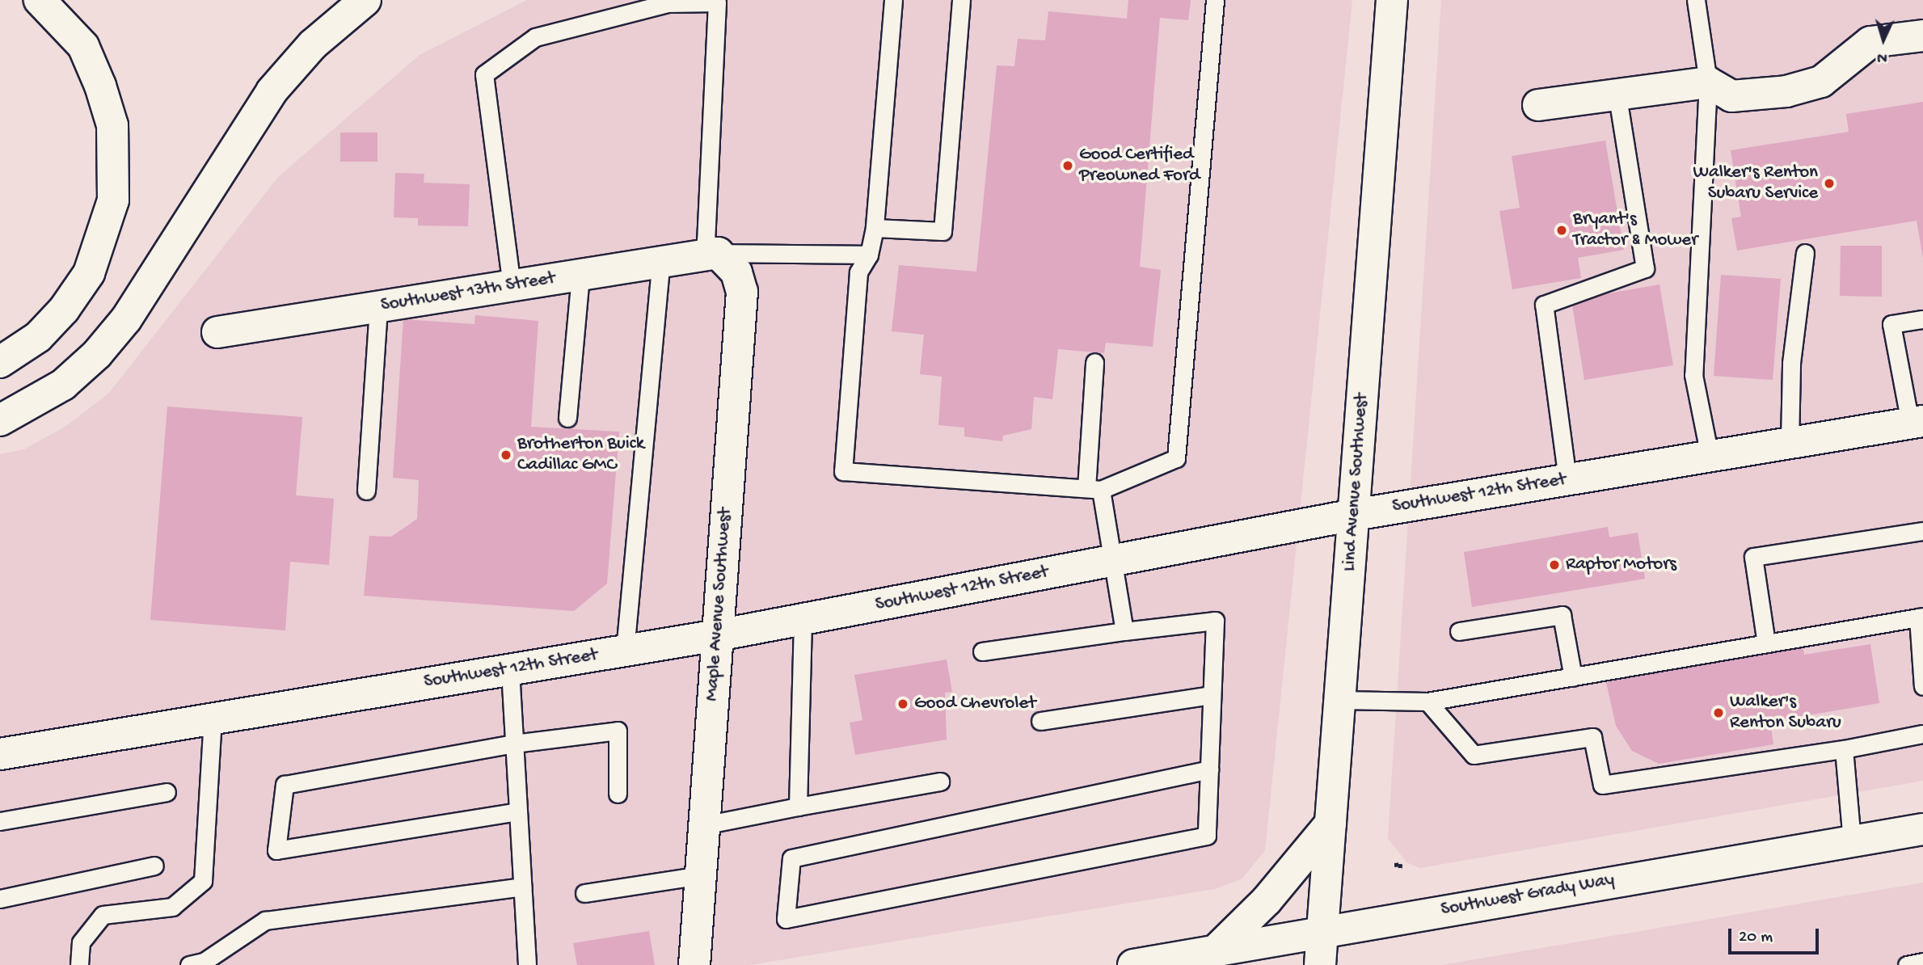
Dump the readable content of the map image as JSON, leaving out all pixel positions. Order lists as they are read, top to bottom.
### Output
{
  "streets": {
    "main road": [
      "Southwest 13th Street",
      "Lind Avenue Southwest",
      "Southwest 12th Street",
      "Maple Avenue Southwest",
      "Southwest Grady Way"
    ]
  },
  "crossings": [
    ["Southwest 13th Street", "Maple Avenue Southwest"],
    ["Lind Avenue Southwest", "Southwest 12th Street"],
    ["Lind Avenue Southwest", "Southwest Grady Way"],
    ["Southwest 12th Street", "Maple Avenue Southwest"]
  ],
  "places": [
    "Good Certified Preowned Ford",
    "Walker's Renton Subaru Service",
    "Bryant's Tractor & Mower",
    "Brotherton Buick Cadillac GMC",
    "Raptor Motors",
    "Good Chevrolet",
    "Walker's Renton Subaru"
  ],
  "scale_bar": "20 m",
  "north": "bottom"
}
